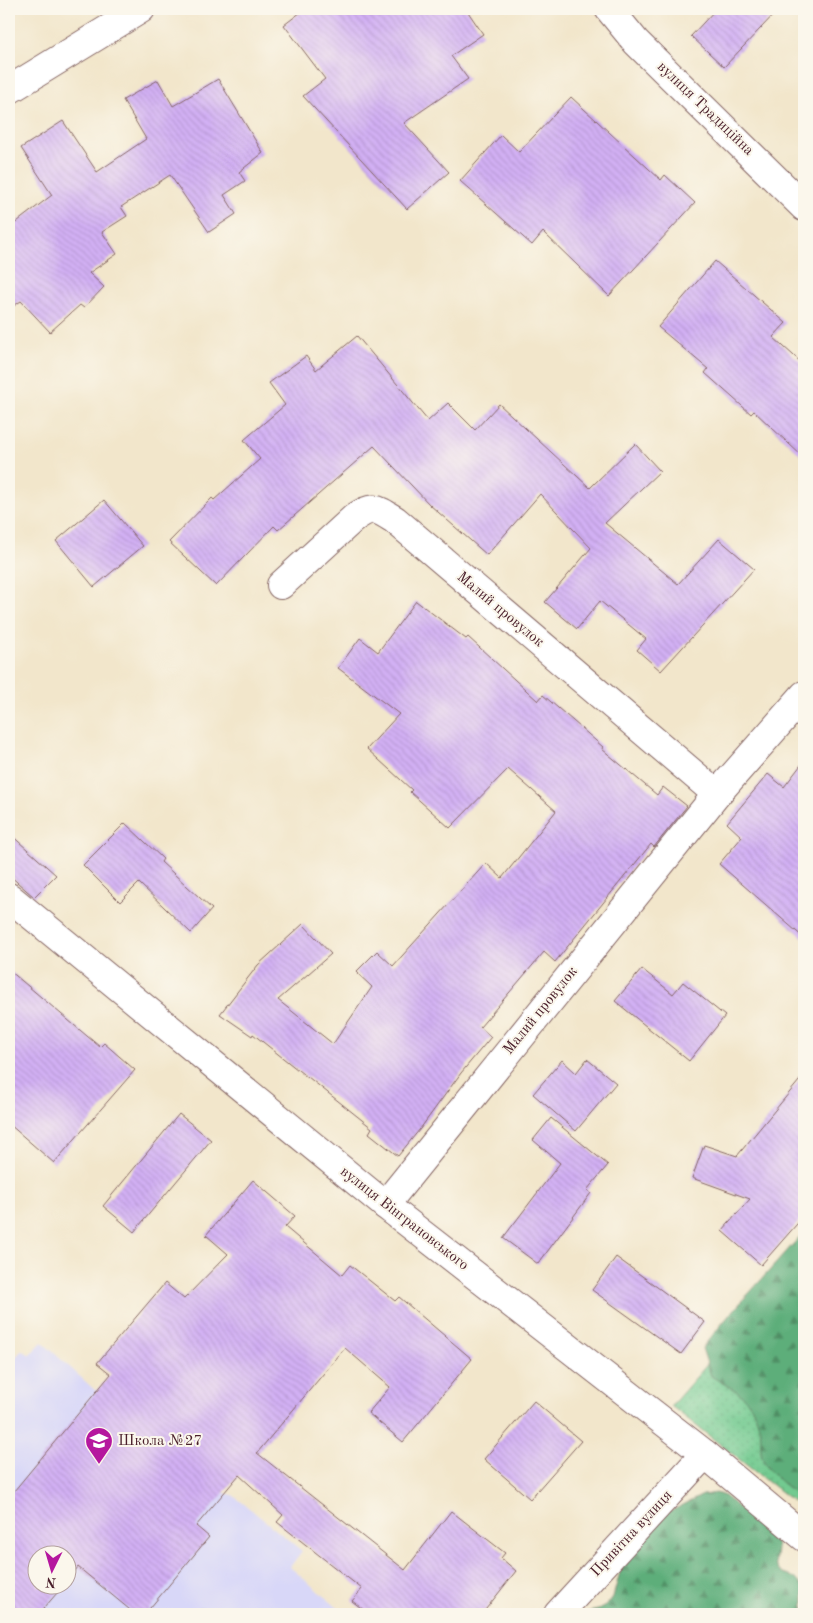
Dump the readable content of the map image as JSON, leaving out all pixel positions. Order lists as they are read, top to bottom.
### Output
{
  "streets": {
    "street": [
      "вулиця Традиційна",
      "Малий провулок",
      "вулиця Вінграновського",
      "Привітна вулиця"
    ]
  },
  "crossings": [
    ["Малий провулок", "вулиця Вінграновського"],
    ["вулиця Вінграновського", "Привітна вулиця"]
  ],
  "places": {
    "school or university": ["Школа №27"]
  },
  "north": "bottom"
}
